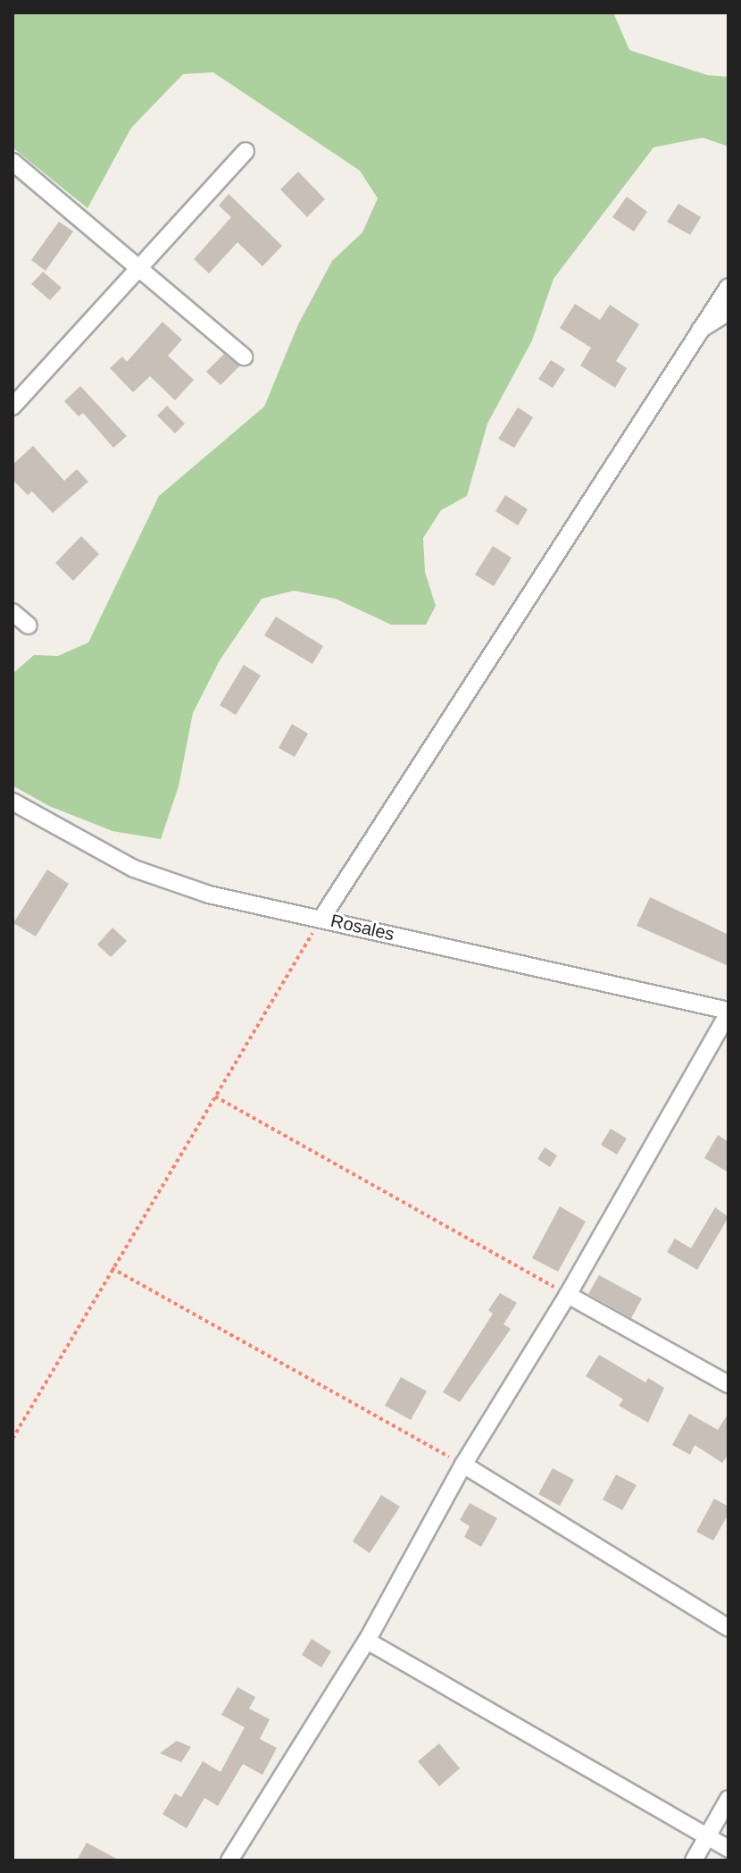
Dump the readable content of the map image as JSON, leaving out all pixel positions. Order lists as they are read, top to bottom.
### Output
{
  "streets": {
    "street": ["Rosales"]
  }
}
